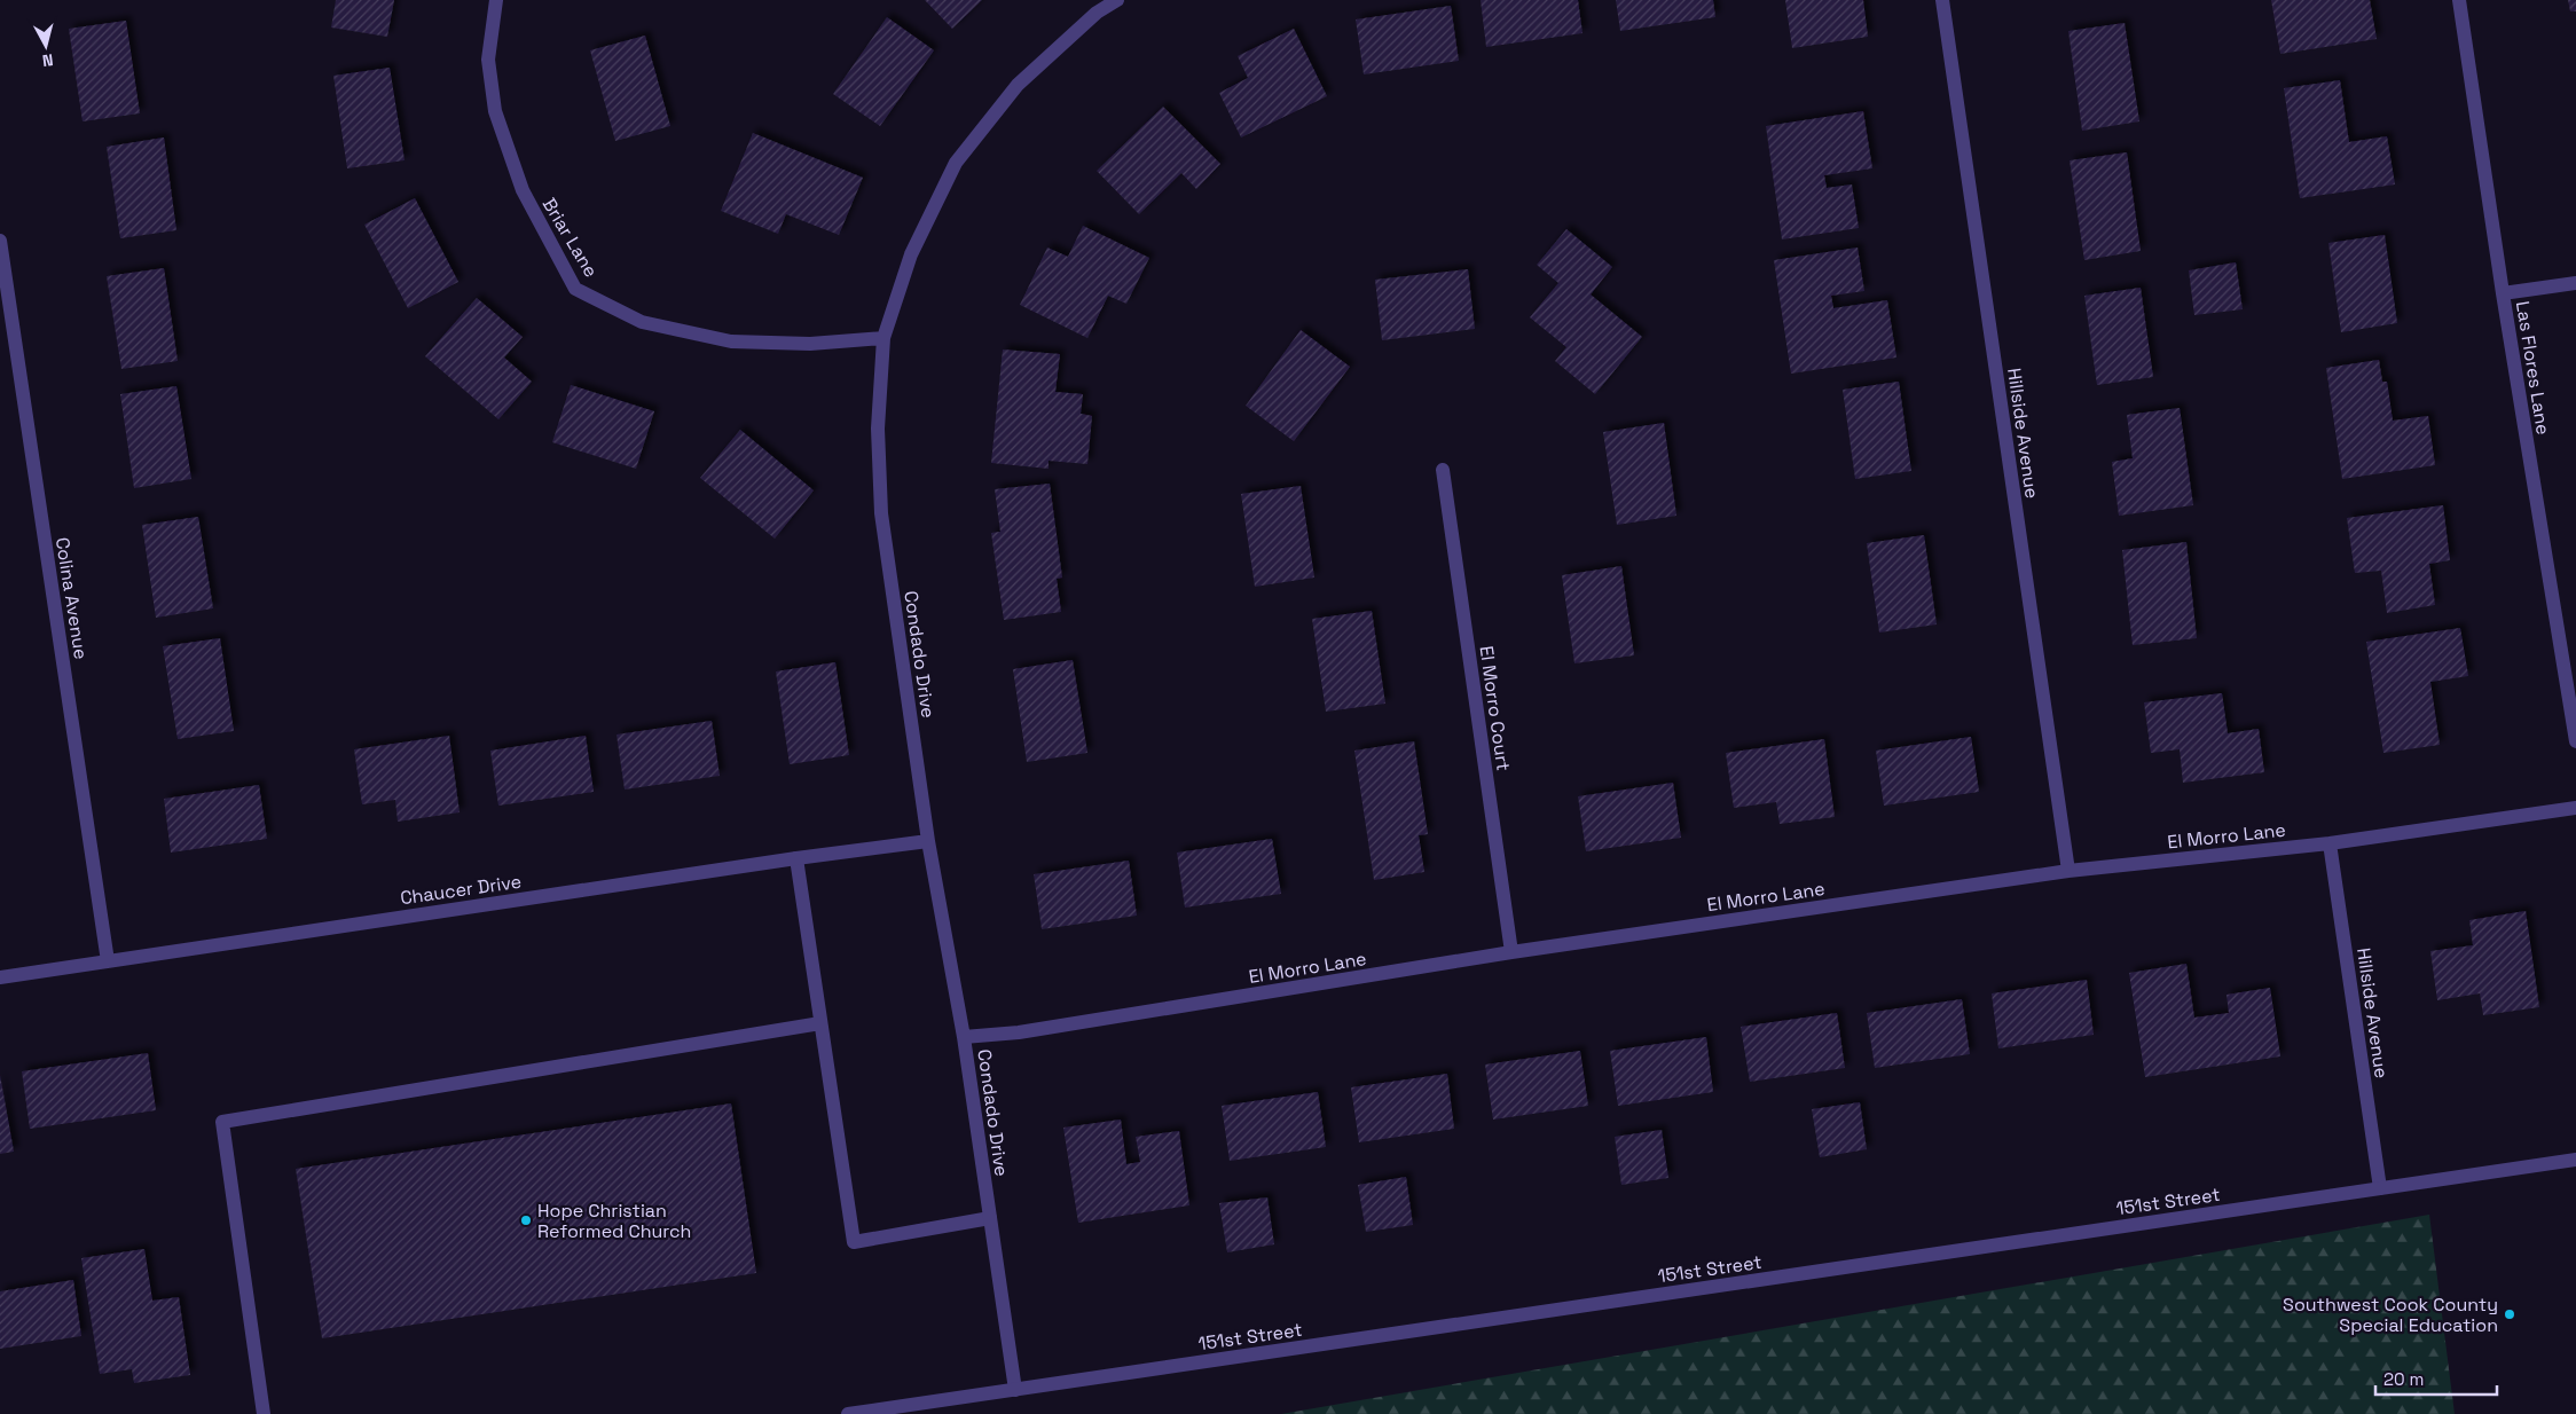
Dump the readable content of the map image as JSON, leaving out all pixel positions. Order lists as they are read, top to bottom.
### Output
{
  "streets": {
    "street": [
      "Briar Lane",
      "Las Flores Lane",
      "Hillside Avenue",
      "Colina Avenue",
      "Condado Drive",
      "El Morro Court",
      "El Morro Lane",
      "Chaucer Drive",
      "151st Street"
    ]
  },
  "crossings": [
    ["Briar Lane", "Condado Drive"],
    ["Hillside Avenue", "El Morro Lane"],
    ["Hillside Avenue", "151st Street"],
    ["Colina Avenue", "Chaucer Drive"],
    ["Condado Drive", "El Morro Lane"],
    ["Condado Drive", "Chaucer Drive"],
    ["Condado Drive", "151st Street"],
    ["El Morro Court", "El Morro Lane"]
  ],
  "places": ["Hope Christian Reformed Church", "Southwest Cook County Special Education"],
  "scale_bar": "20 m",
  "north": "bottom"
}
